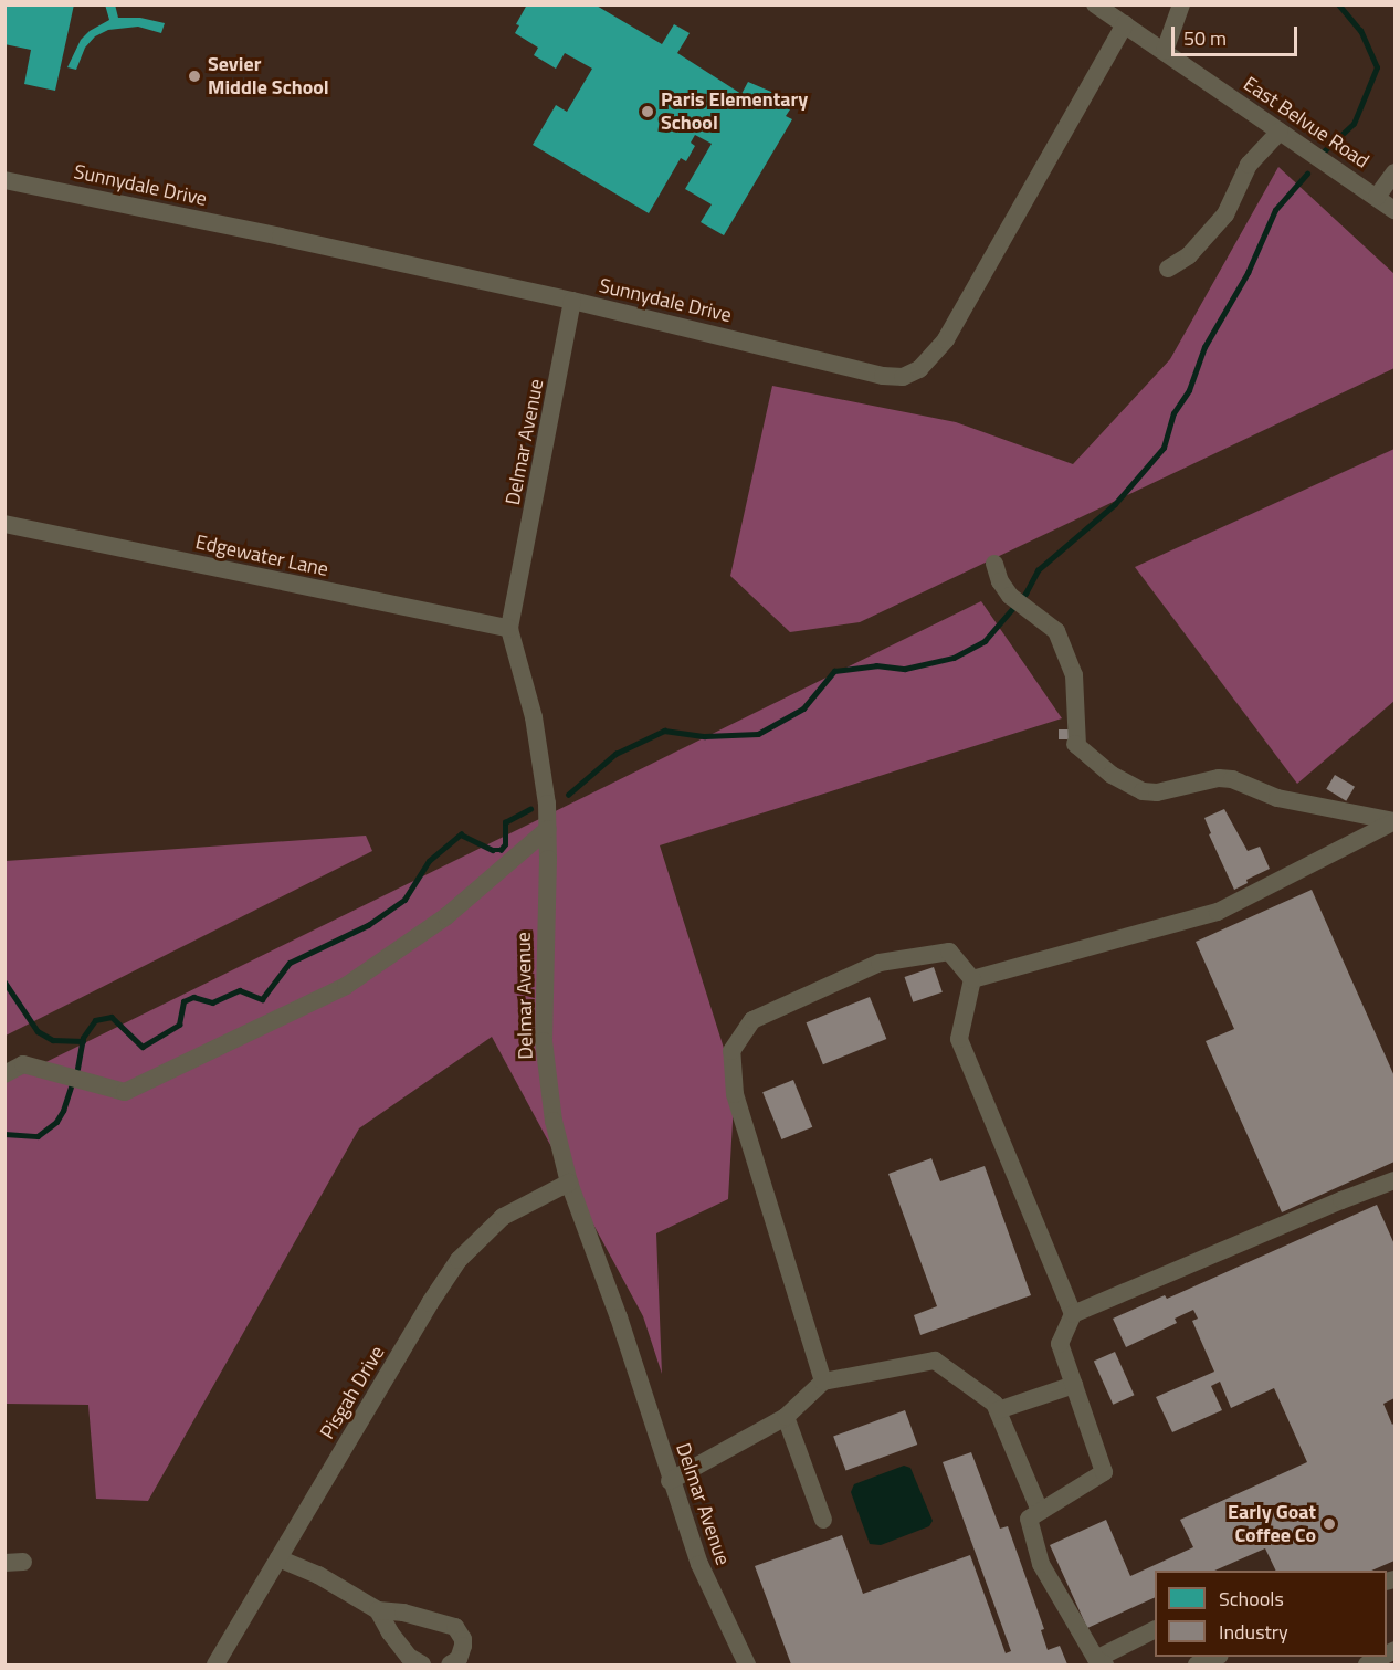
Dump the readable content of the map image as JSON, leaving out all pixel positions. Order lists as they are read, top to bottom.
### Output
{
  "streets": {
    "street": [
      "East Belvue Road",
      "Sunnydale Drive",
      "Delmar Avenue",
      "Edgewater Lane",
      "Pisgah Drive"
    ]
  },
  "crossings": [
    ["East Belvue Road", "Sunnydale Drive"],
    ["Sunnydale Drive", "Delmar Avenue"],
    ["Delmar Avenue", "Edgewater Lane"],
    ["Delmar Avenue", "Pisgah Drive"]
  ],
  "places": ["Sevier Middle School", "Paris Elementary School", "Early Goat Coffee Co"],
  "legend": ["Schools", "Industry"],
  "scale_bar": "50 m"
}
